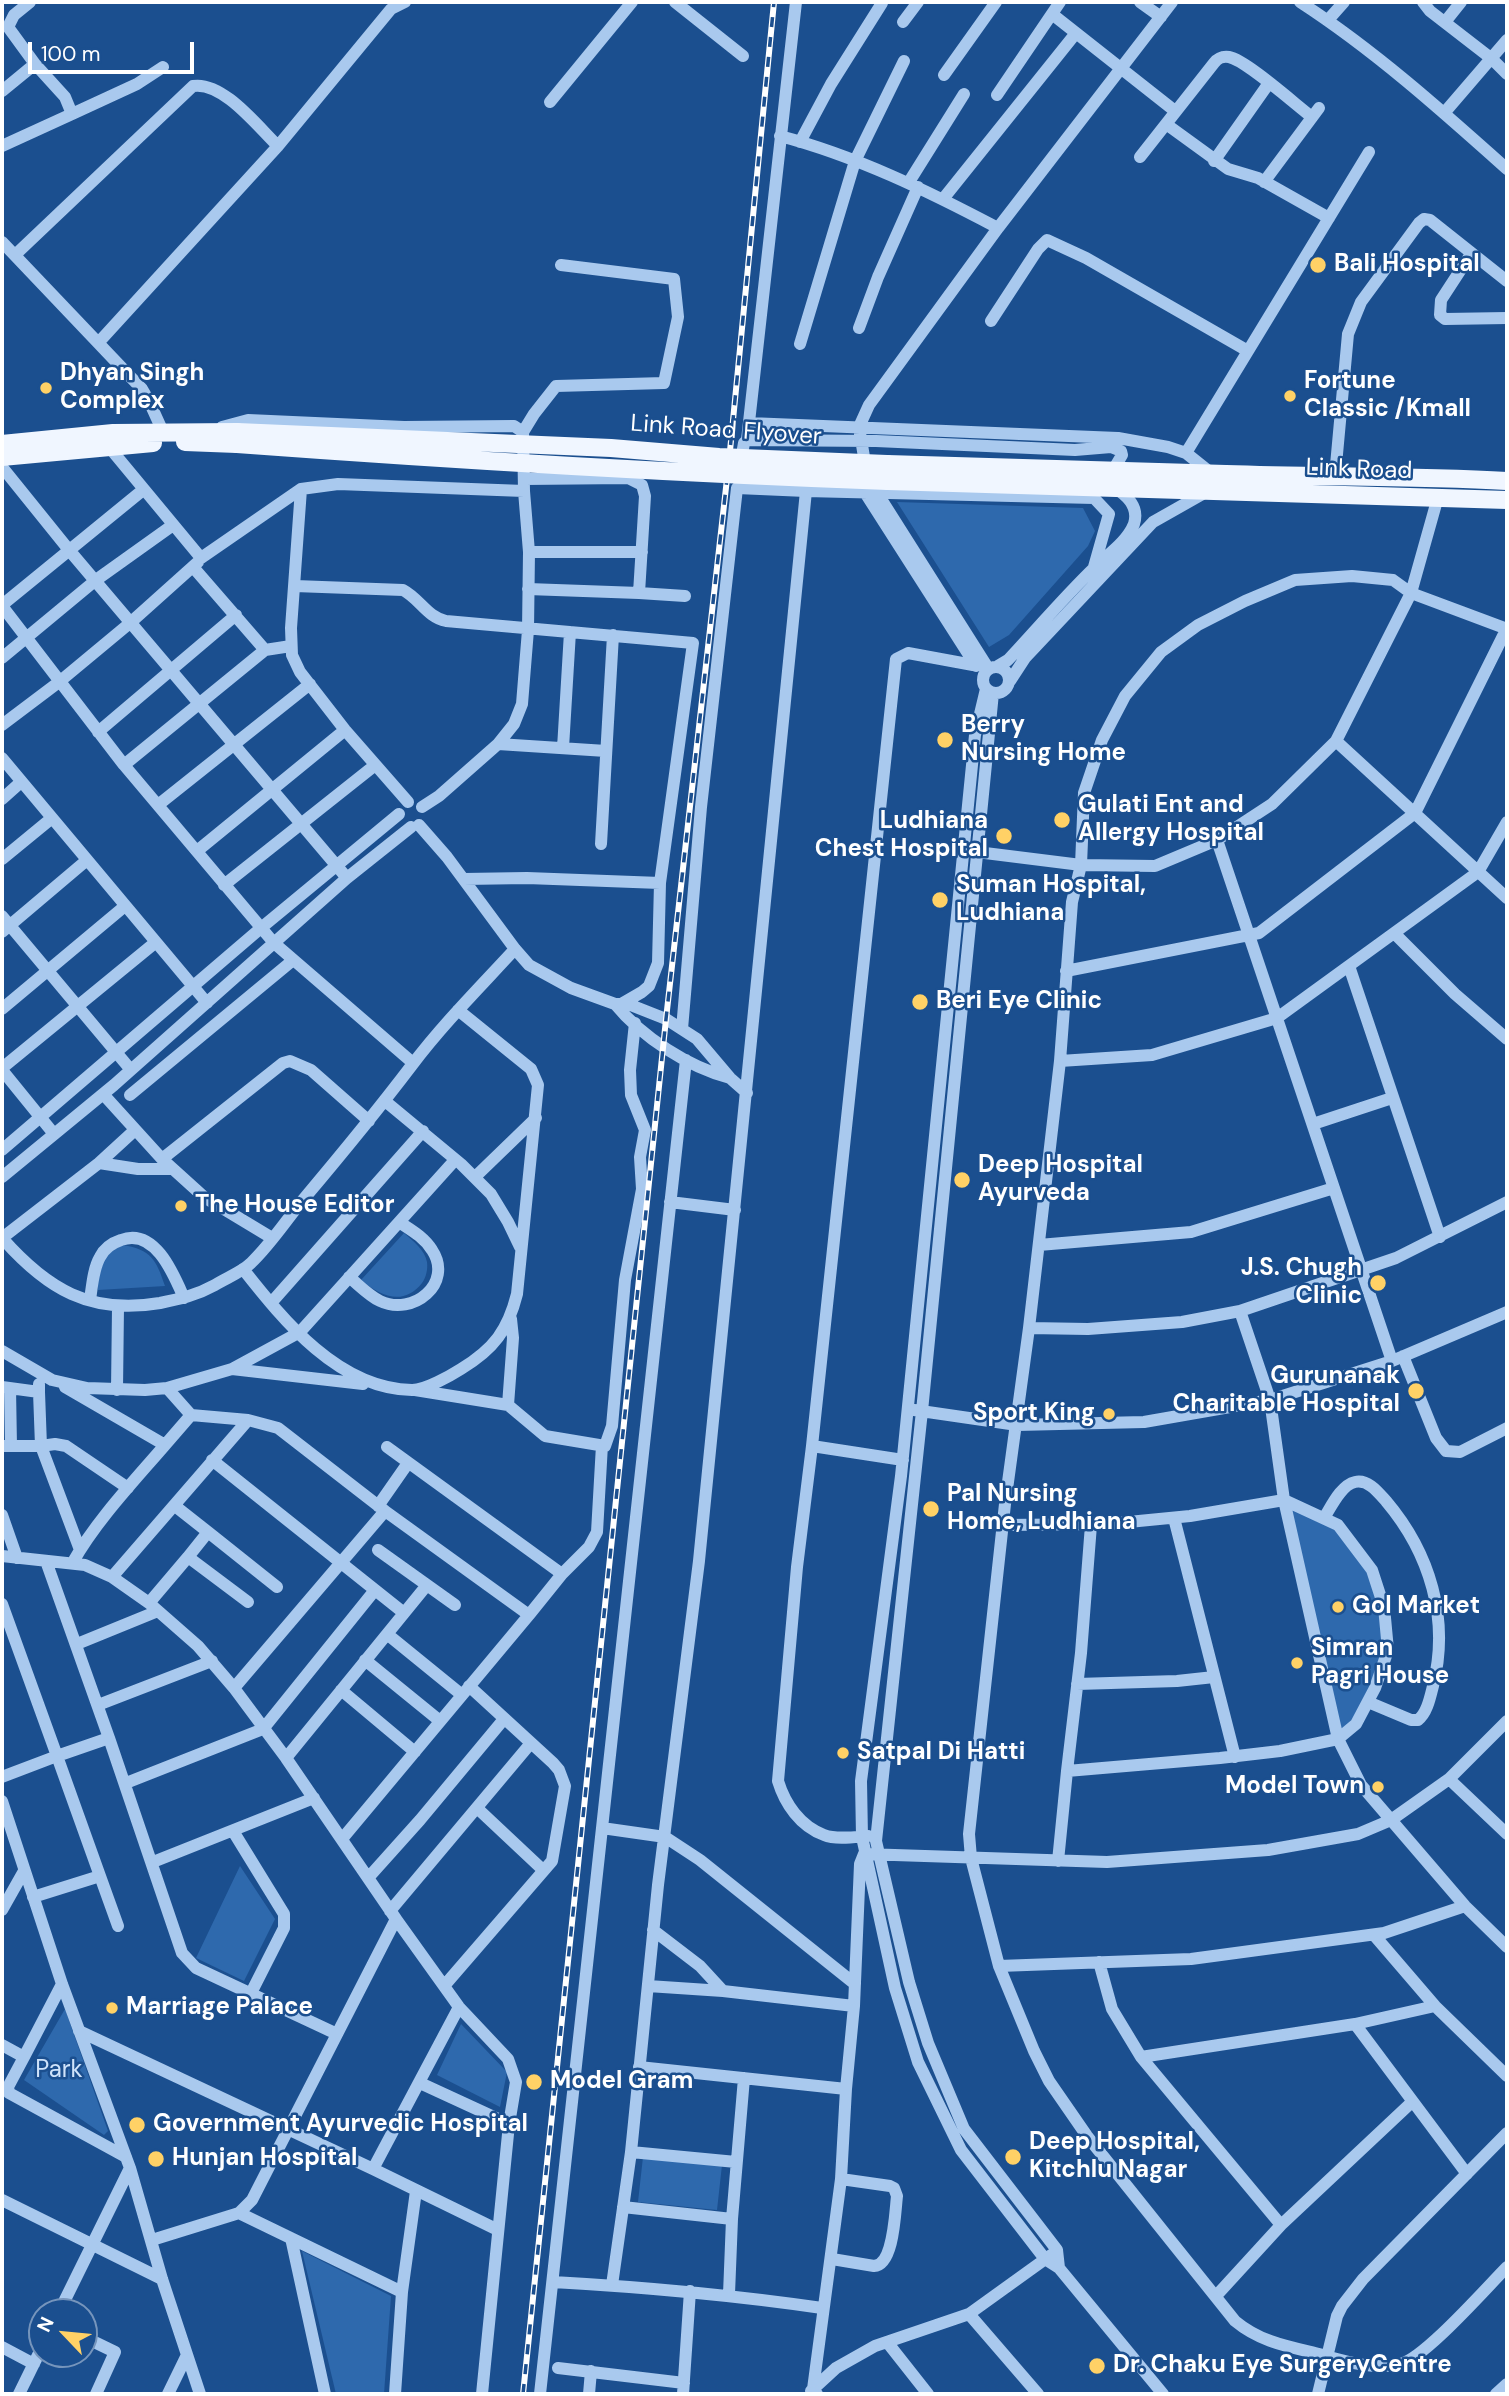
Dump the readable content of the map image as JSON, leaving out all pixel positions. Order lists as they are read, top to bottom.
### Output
{
  "streets": {
    "main road": ["Link Road Flyover", "Link Road"]
  },
  "crossings": [
    ["Link Road Flyover", "Link Road"]
  ],
  "parks": ["Park"],
  "places": [
    "Bali Hospital",
    "Dhyan Singh Complex",
    "Fortune Classic /Kmall",
    "Berry Nursing Home",
    "Gulati Ent and Allergy Hospital",
    "Ludhiana Chest Hospital",
    "Suman Hospital, Ludhiana",
    "Beri Eye Clinic",
    "Deep Hospital Ayurveda",
    "The House Editor",
    "J.S. Chugh Clinic",
    "Gurunanak Charitable Hospital",
    "Sport King",
    "Pal Nursing Home, Ludhiana",
    "Gol Market",
    "Simran Pagri House",
    "Satpal Di Hatti",
    "Model Town",
    "Marriage Palace",
    "Model Gram",
    "Government Ayurvedic Hospital",
    "Deep Hospital, Kitchlu Nagar",
    "Hunjan Hospital",
    "Dr. Chaku Eye SurgeryCentre"
  ],
  "scale_bar": "100 m",
  "north": "top left"
}
